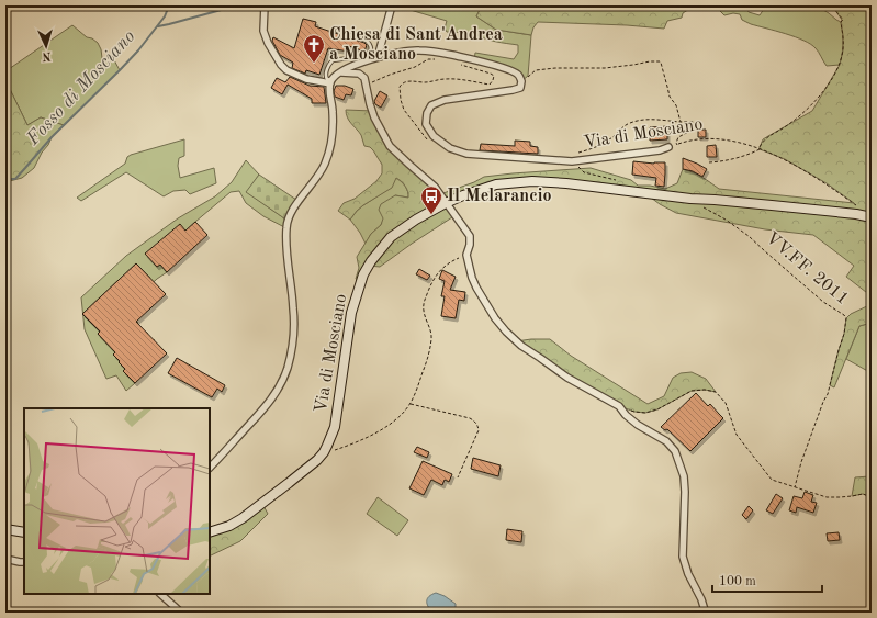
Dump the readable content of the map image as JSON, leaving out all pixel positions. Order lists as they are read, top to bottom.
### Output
{
  "streets": {
    "main road": ["Via di Mosciano"],
    "path": ["VV.FF. 2011"]
  },
  "crossings": [
    ["Via di Mosciano", "VV.FF. 2011"]
  ],
  "water": ["Fosso di Mosciano"],
  "places": {
    "church": ["Chiesa di Sant'Andrea a Mosciano"],
    "bus stop": ["Il Melarancio"]
  },
  "scale_bar": "100 m",
  "north": "bottom"
}
